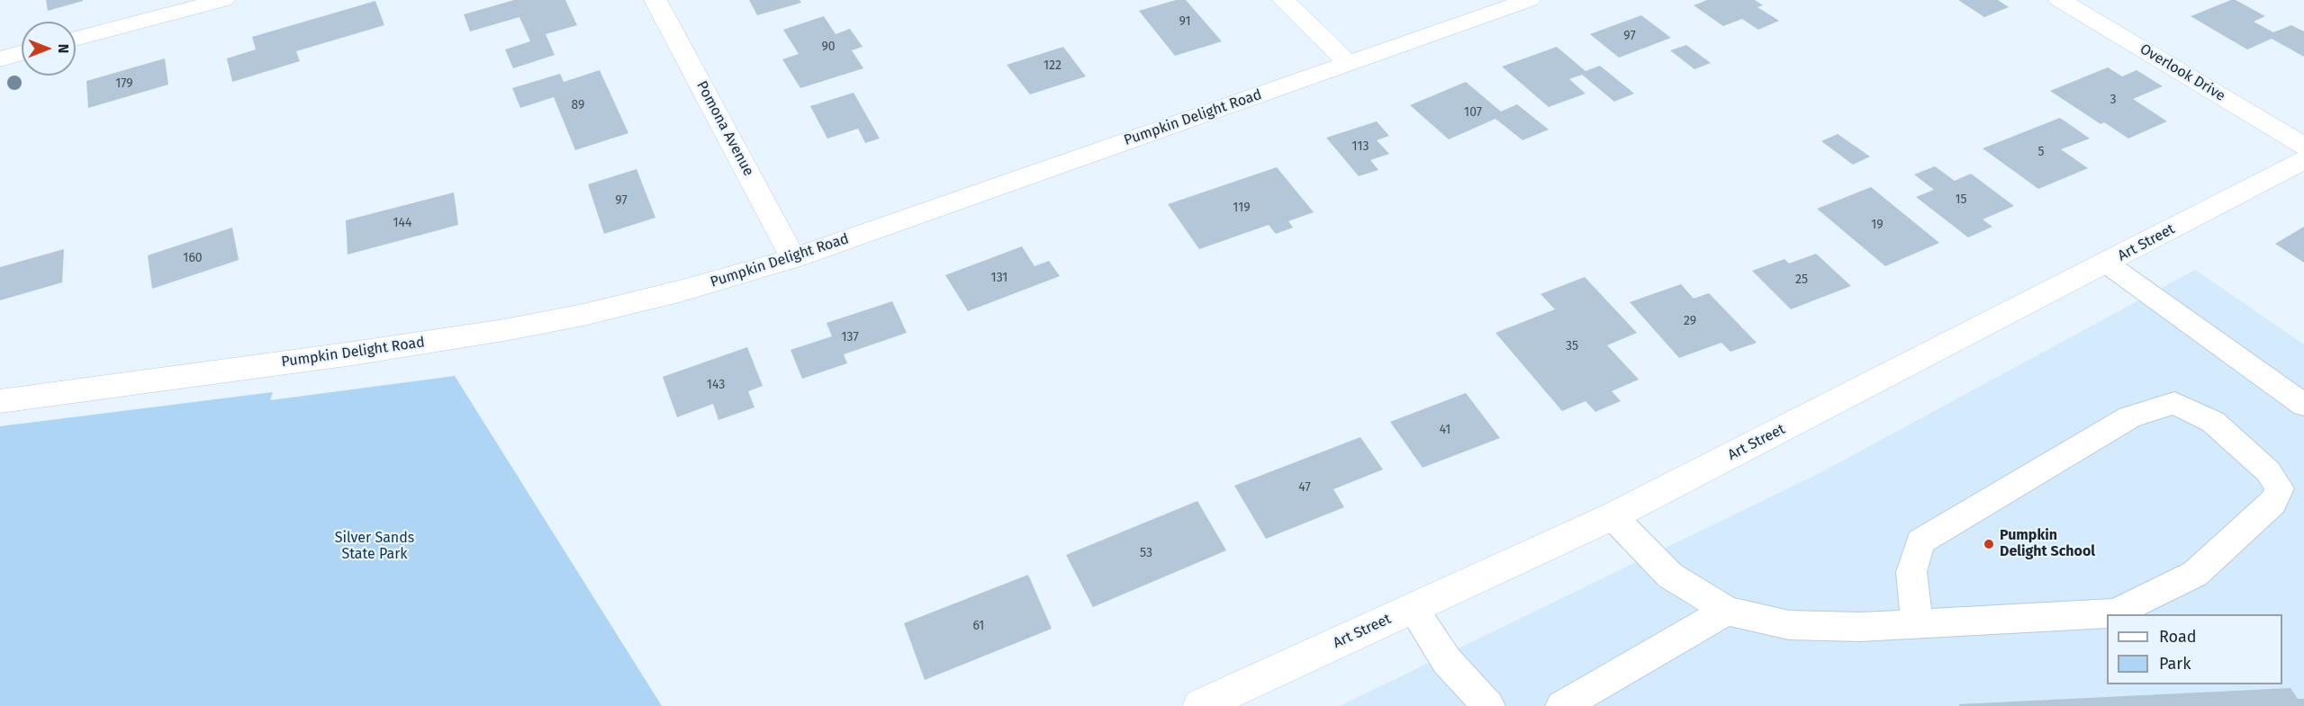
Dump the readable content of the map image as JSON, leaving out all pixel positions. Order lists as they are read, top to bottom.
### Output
{
  "streets": {
    "street": [
      "Overlook Drive",
      "Pumpkin Delight Road",
      "Pomona Avenue",
      "Art Street"
    ]
  },
  "crossings": [
    ["Pumpkin Delight Road", "Pomona Avenue"]
  ],
  "parks": ["Silver Sands State Park"],
  "places": ["Pumpkin Delight School"],
  "house_numbers": [
    "91",
    "97",
    "90",
    "122",
    "179",
    "3",
    "89",
    "107",
    "113",
    "5",
    "15",
    "97",
    "119",
    "144",
    "19",
    "160",
    "131",
    "25",
    "29",
    "137",
    "35",
    "143",
    "41",
    "47",
    "53",
    "61"
  ],
  "legend": ["Road", "Park"],
  "north": "right"
}
